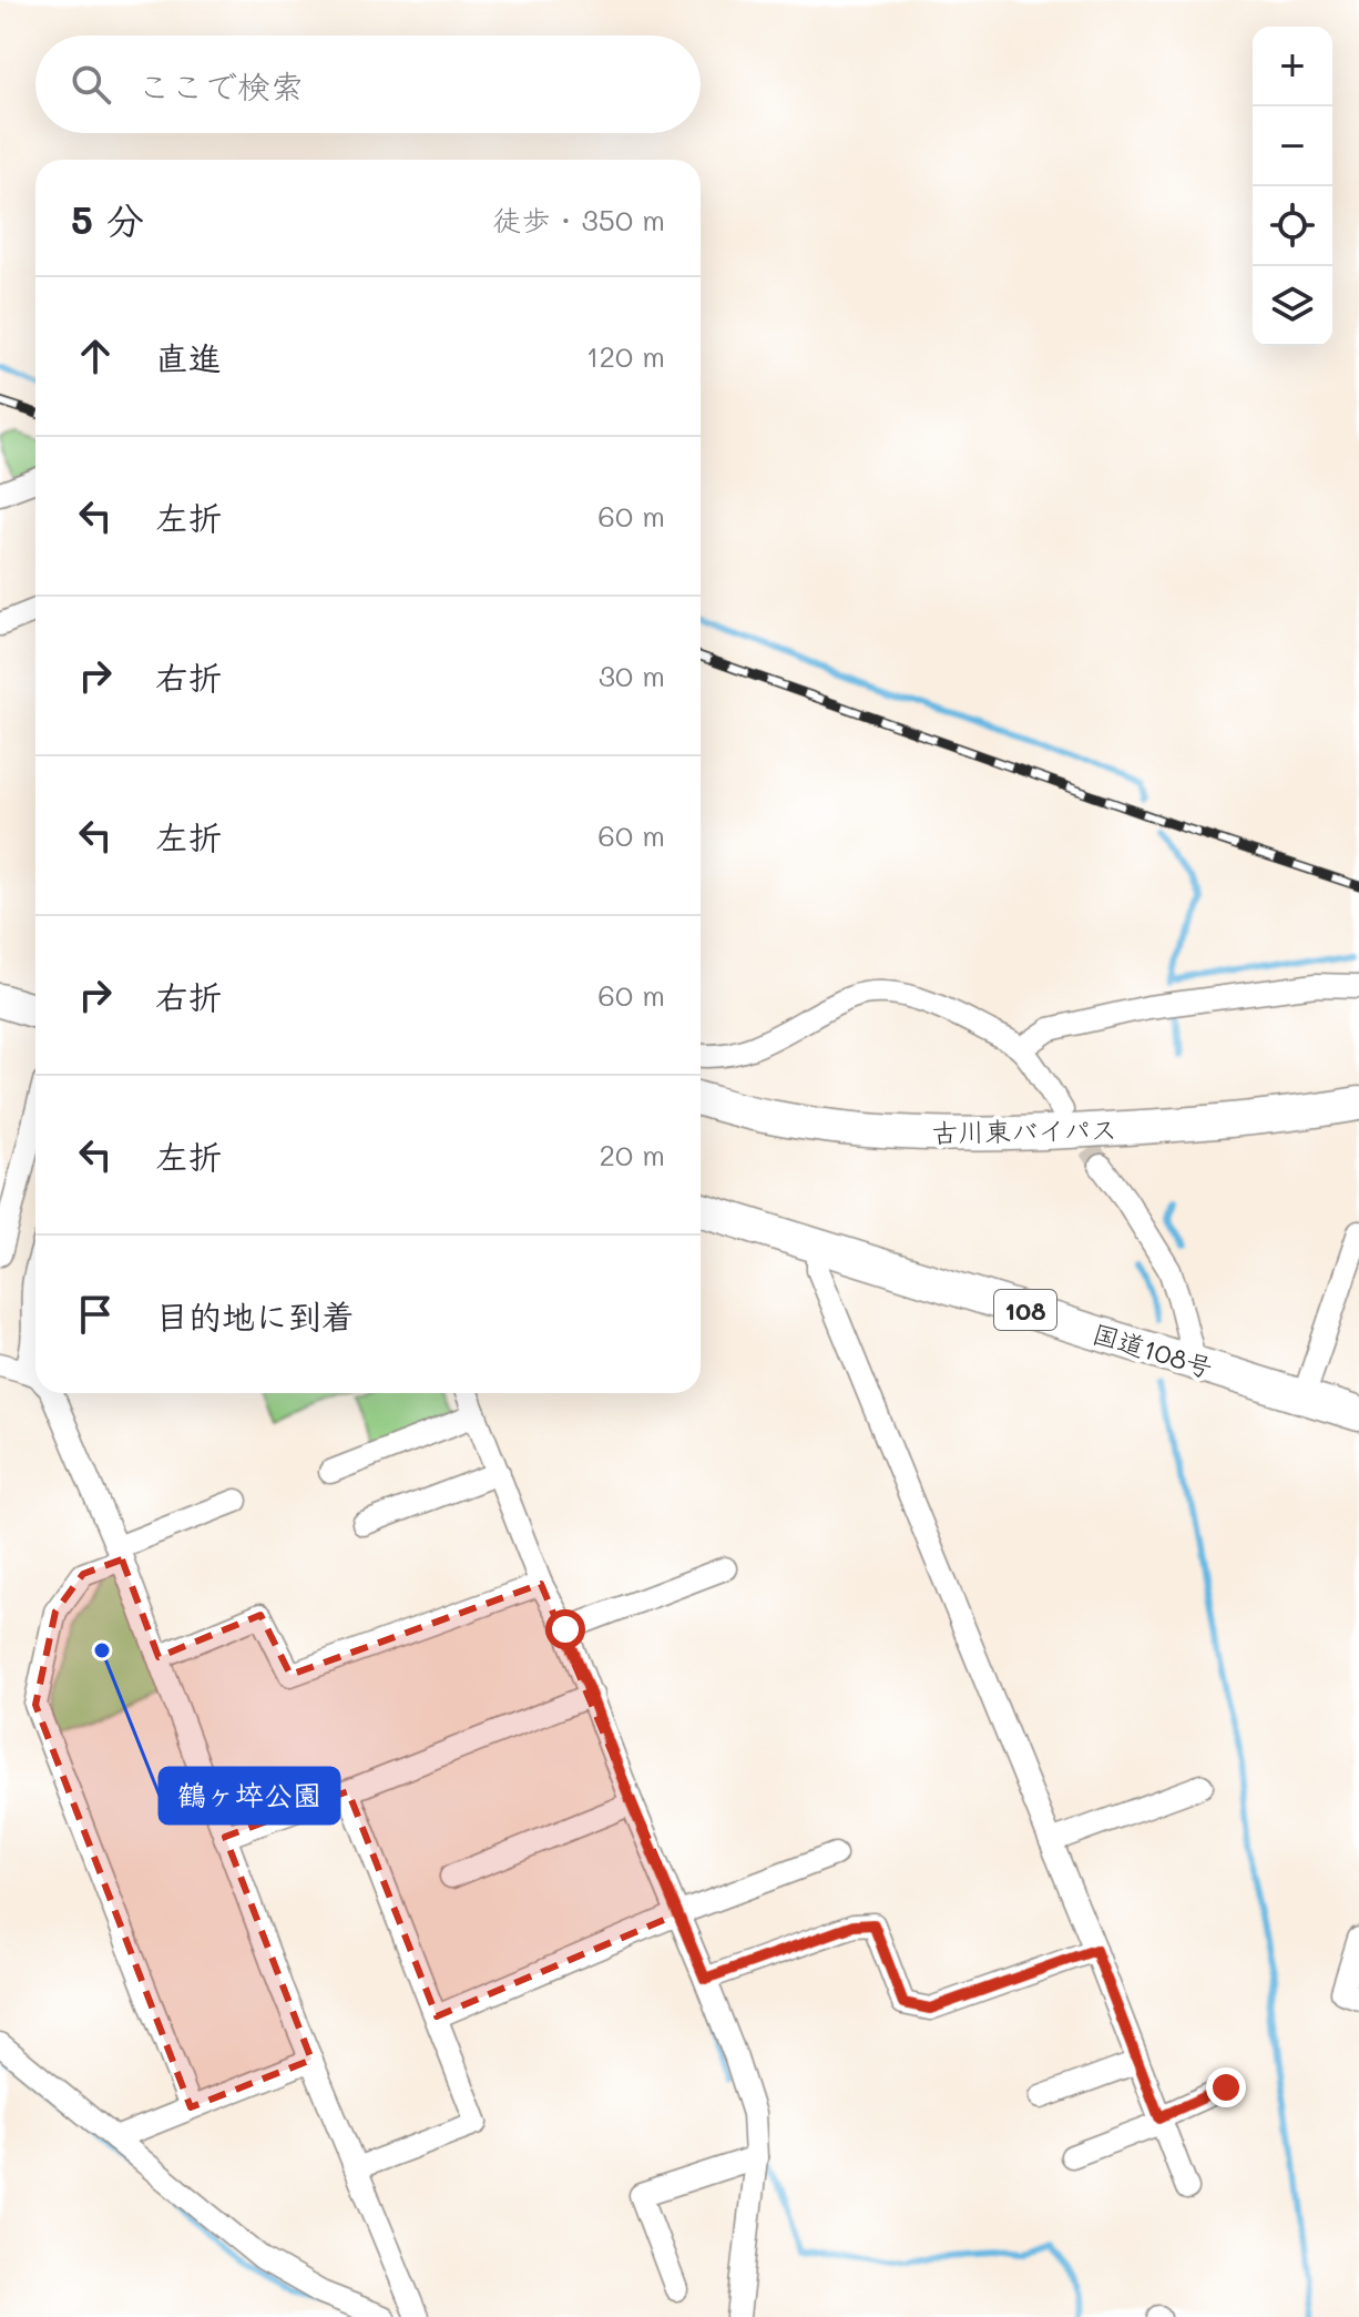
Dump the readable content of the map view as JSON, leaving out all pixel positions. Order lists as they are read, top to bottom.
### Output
{
  "streets": {
    "highway": ["古川東バイパス", "108", "国道108号"]
  },
  "places": ["鶴ヶ埣公園"],
  "page": {
    "map_buttons": ["+", "−"],
    "search": "ここで検索",
    "heading": ["5 分", "徒歩 · 350 m"],
    "list": [
      ["直進", "120 m"],
      ["左折", "60 m"],
      ["右折", "30 m"],
      ["左折", "60 m"],
      ["右折", "60 m"],
      ["左折", "20 m"],
      "目的地に到着"
    ]
  }
}
